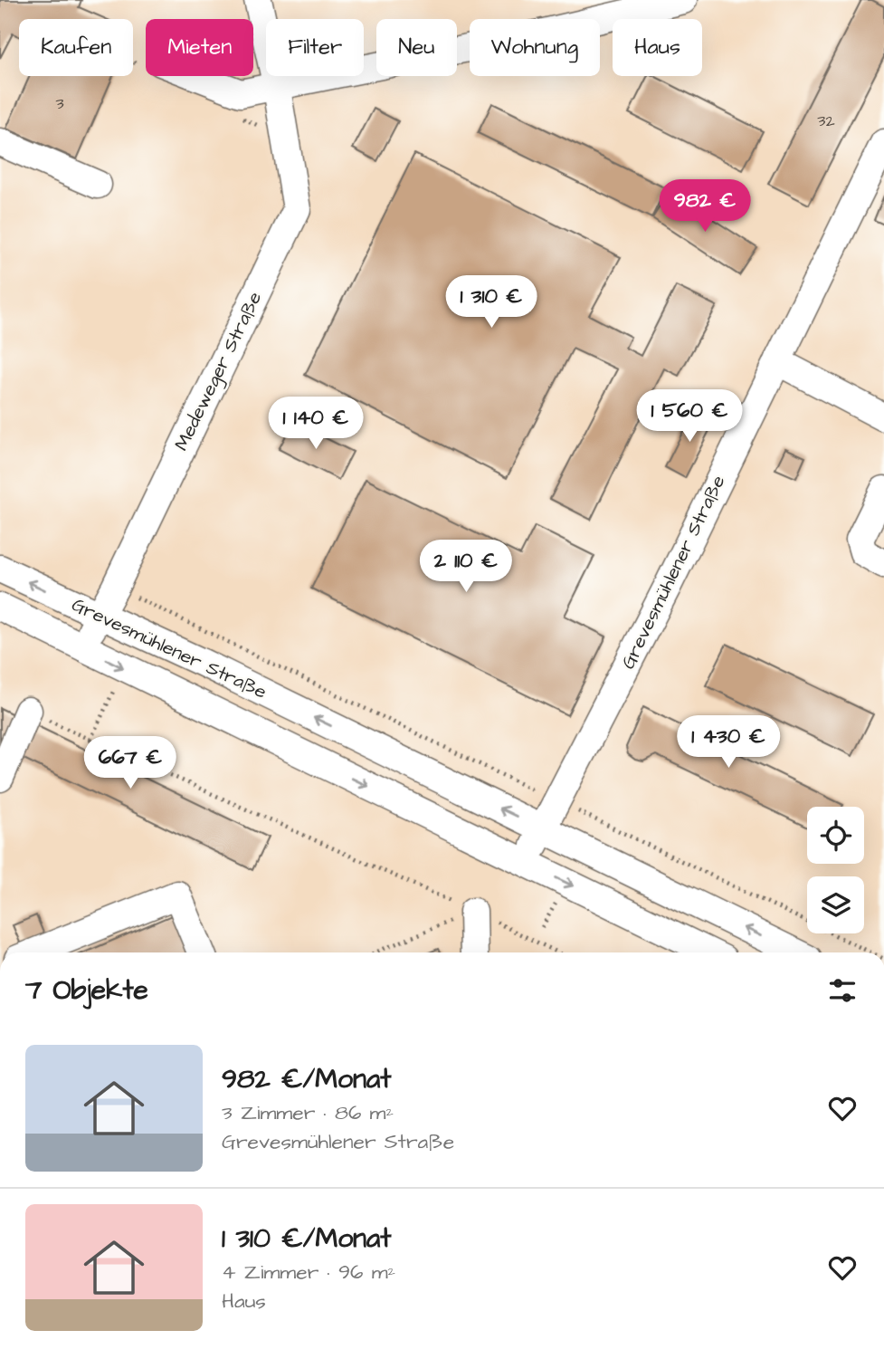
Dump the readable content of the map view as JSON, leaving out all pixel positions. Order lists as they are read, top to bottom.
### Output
{
  "streets": {
    "street": ["Medeweger Straße", "Grevesmühlener Straße"]
  },
  "crossings": [
    ["Medeweger Straße", "Grevesmühlener Straße"]
  ],
  "house_numbers": ["3", "32"],
  "page": {
    "chip": [
      "Kaufen",
      "Mieten",
      "Filter",
      "Neu",
      "Wohnung",
      "Haus"
    ],
    "price": [
      "982 €",
      "1 310 €",
      "1 560 €",
      "1 140 €",
      "2 110 €",
      "1 430 €",
      "667 €"
    ],
    "heading": "7 Objekte",
    "list": [
      {
        "name": "982 €/Monat",
        "note": "3 Zimmer · 86 m² · Grevesmühlener Straße"
      },
      {
        "name": "1 310 €/Monat",
        "note": "4 Zimmer · 96 m² · Haus"
      }
    ]
  }
}
